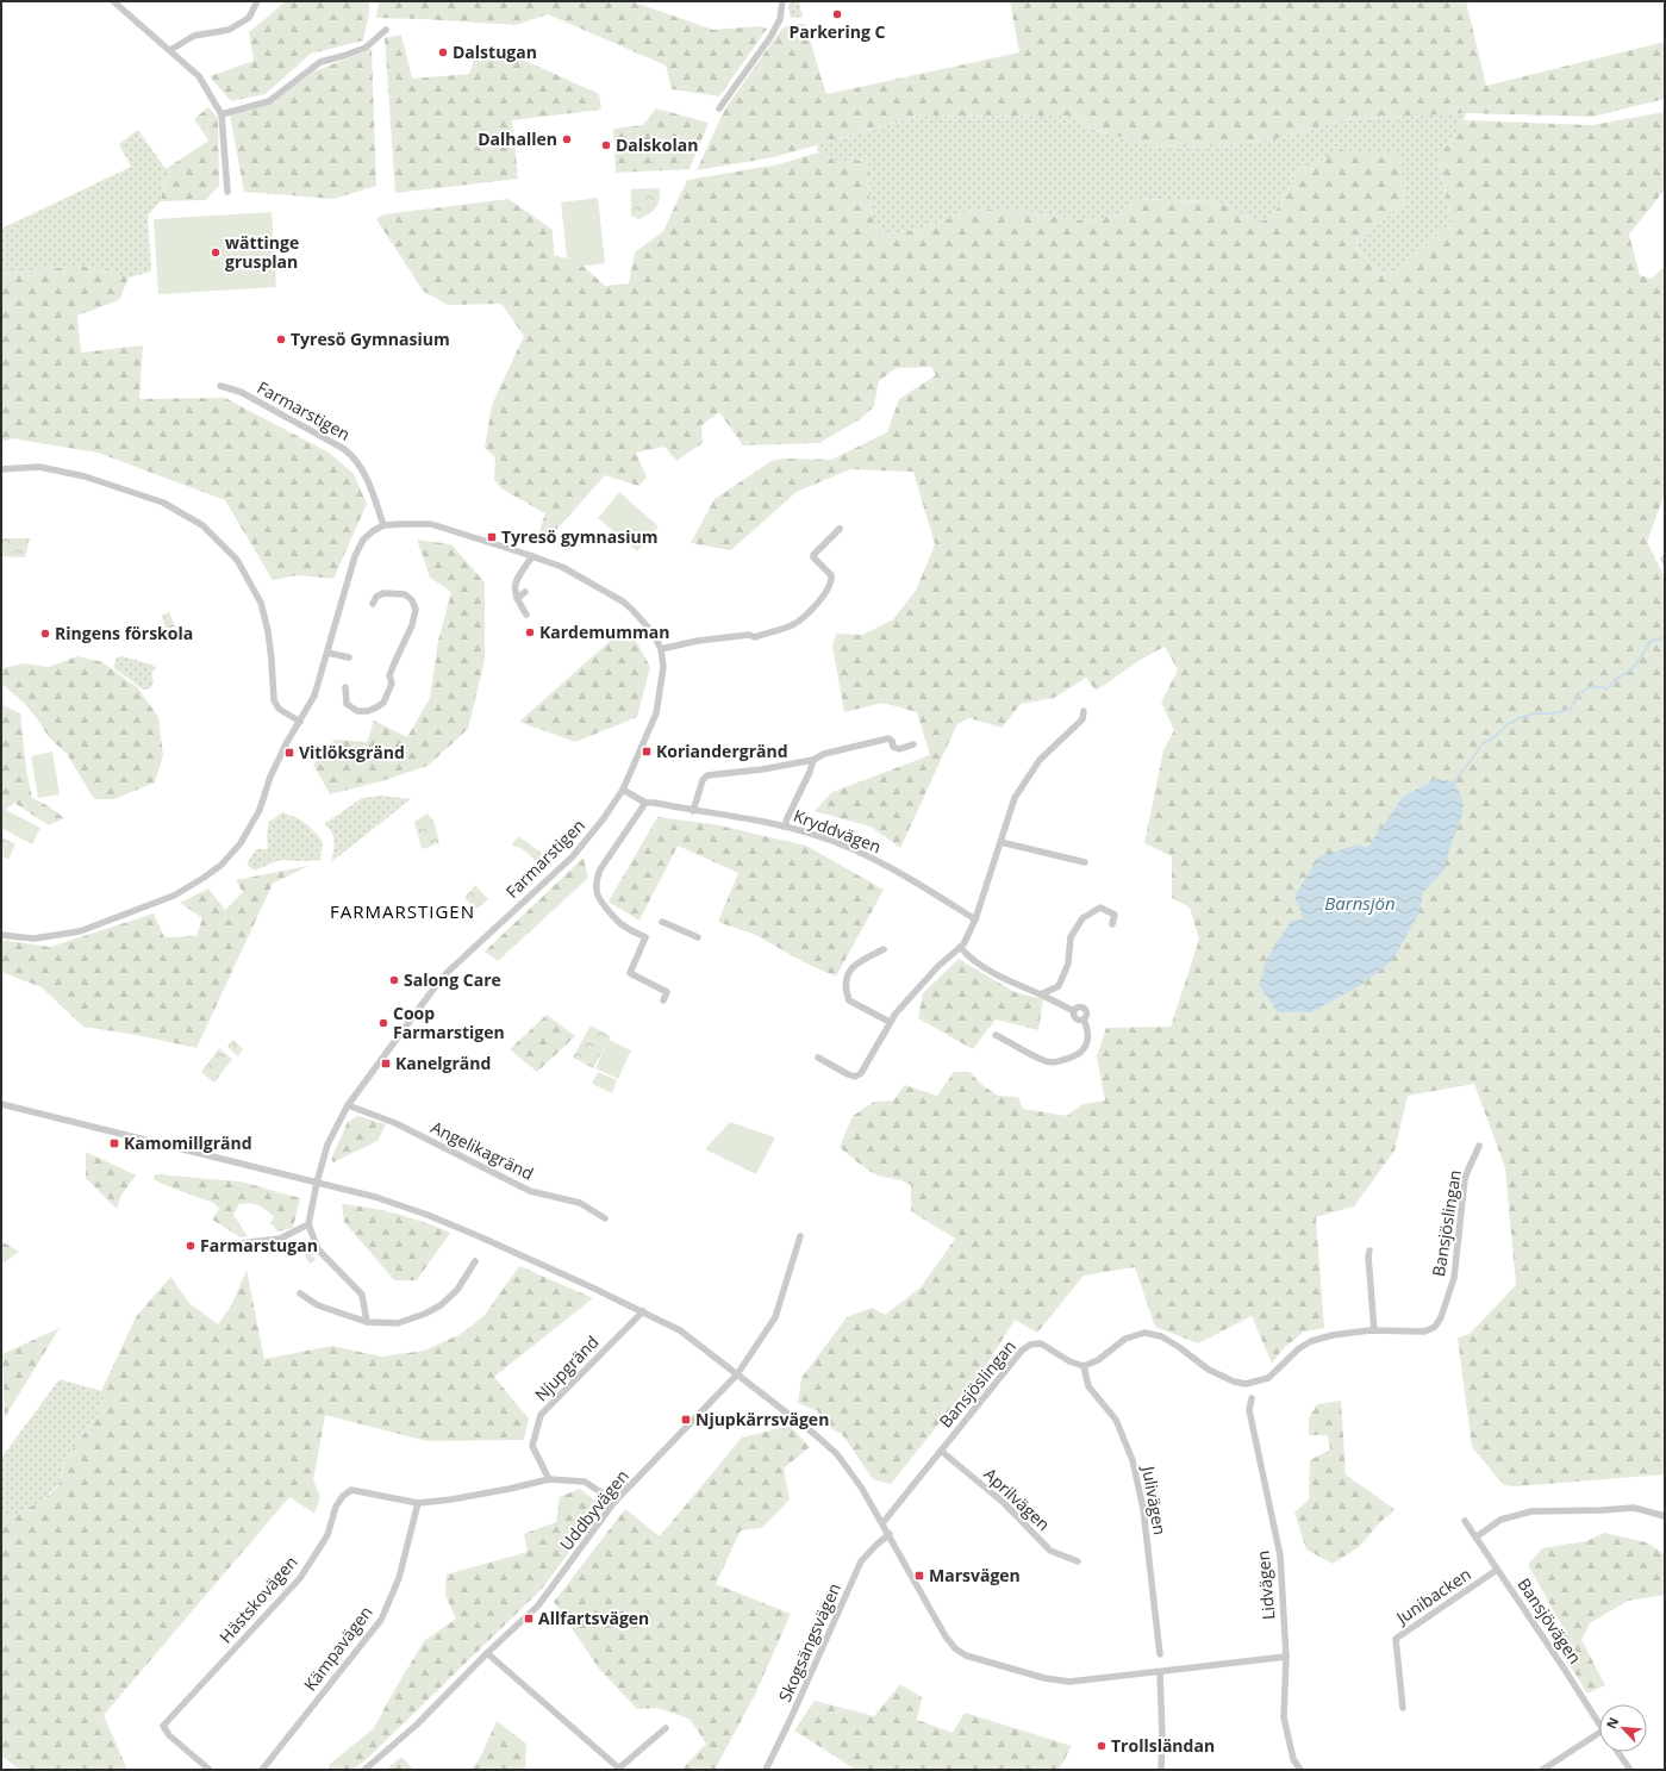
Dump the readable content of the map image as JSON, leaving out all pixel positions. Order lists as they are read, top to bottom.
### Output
{
  "streets": {
    "street": [
      "Farmarstigen",
      "Kryddvägen",
      "Angelikagränd",
      "Bansjöslingan",
      "Njupgränd",
      "Aprilvägen",
      "Julivägen",
      "Uddbyvägen",
      "Lidvägen",
      "Junibacken",
      "Hästskovägen",
      "Bansjövägen",
      "Skogsängsvägen",
      "Kämpavägen"
    ]
  },
  "crossings": [
    ["Farmarstigen", "Kryddvägen"],
    ["Farmarstigen", "Angelikagränd"],
    ["Bansjöslingan", "Aprilvägen"],
    ["Bansjöslingan", "Julivägen"],
    ["Njupgränd", "Hästskovägen"],
    ["Uddbyvägen", "Hästskovägen"],
    ["Junibacken", "Bansjövägen"],
    ["Hästskovägen", "Kämpavägen"]
  ],
  "districts": ["FARMARSTIGEN"],
  "water": ["Barnsjön"],
  "places": {
    "other": [
      "Parkering C",
      "Dalstugan",
      "Dalhallen",
      "Dalskolan",
      "wättinge grusplan",
      "Tyresö Gymnasium",
      "Kardemumman",
      "Ringens förskola",
      "Salong Care",
      "Coop Farmarstigen",
      "Farmarstugan",
      "Trollsländan"
    ],
    "transit": [
      "Tyresö gymnasium",
      "Koriandergränd",
      "Vitlöksgränd",
      "Kanelgränd",
      "Kamomillgränd",
      "Njupkärrsvägen",
      "Marsvägen",
      "Allfartsvägen"
    ]
  },
  "north": "top left"
}
